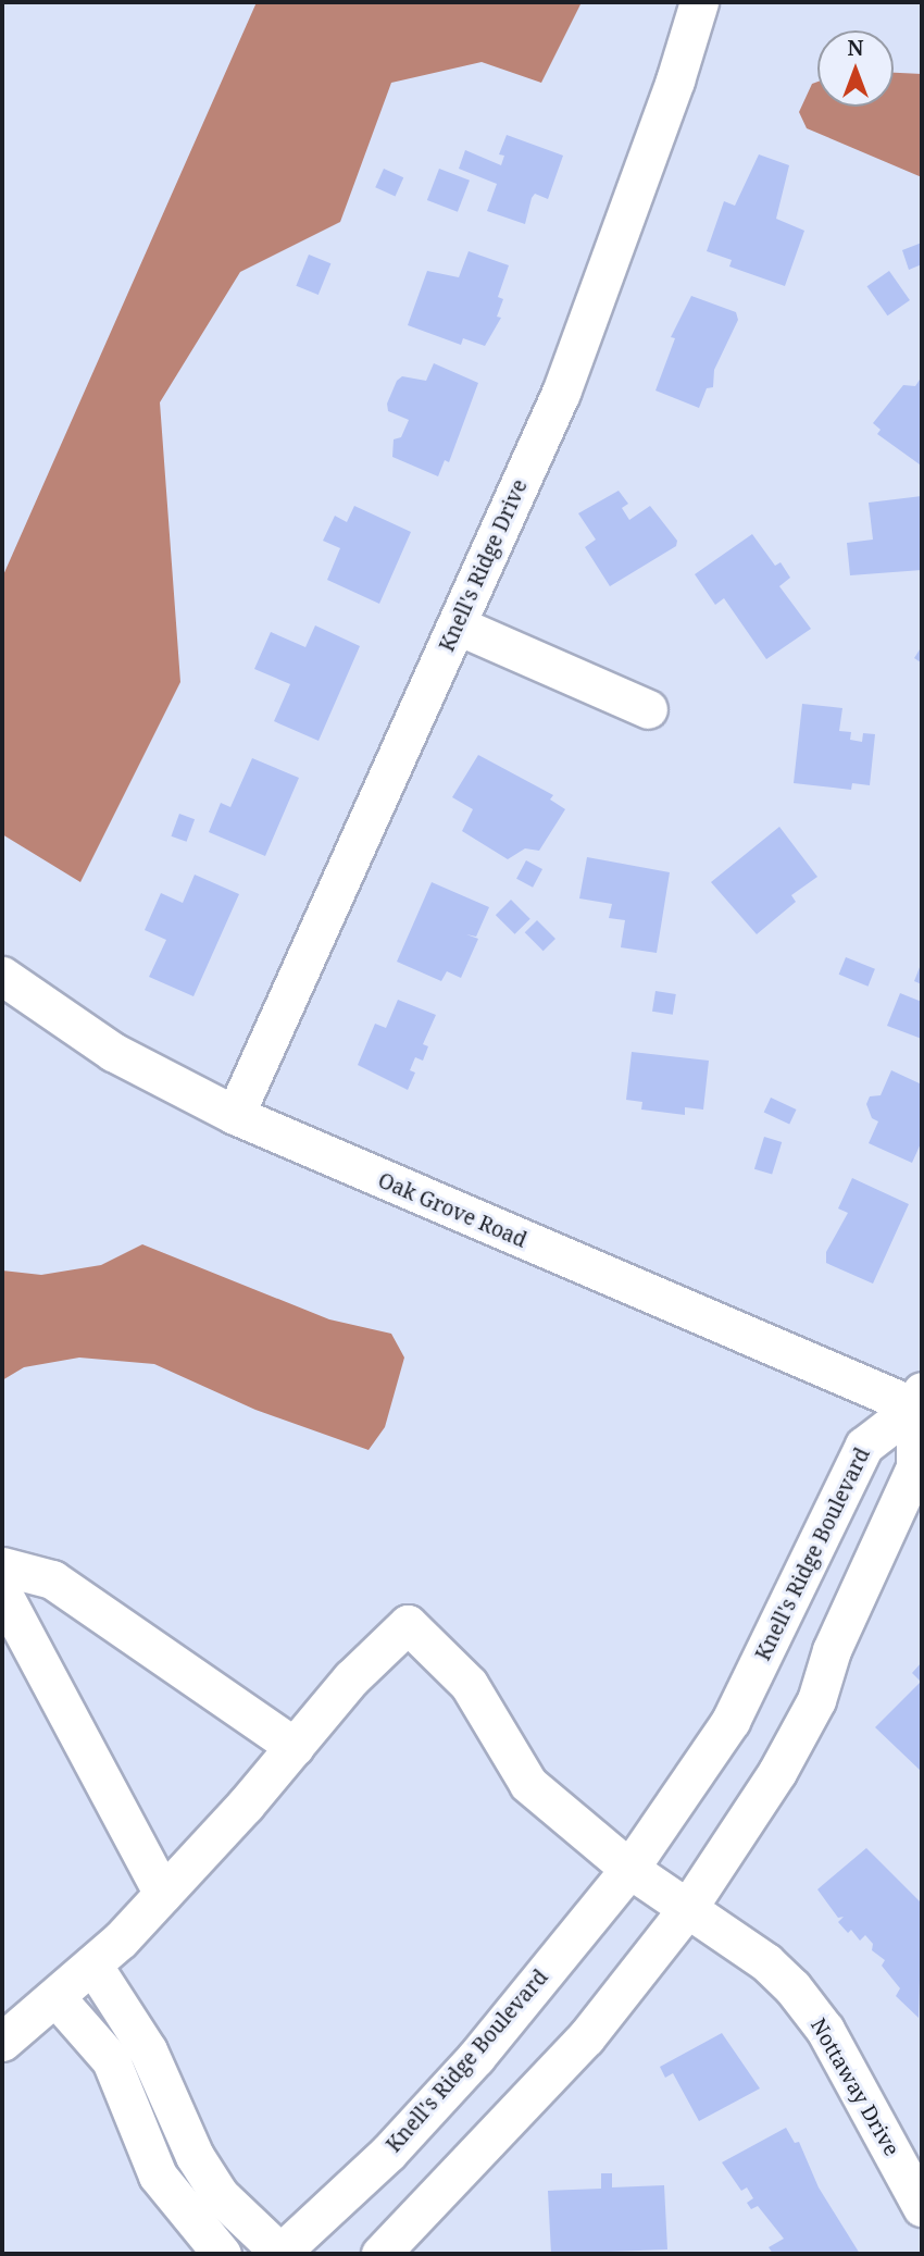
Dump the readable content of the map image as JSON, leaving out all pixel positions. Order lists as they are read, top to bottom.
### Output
{
  "streets": {
    "street": [
      "Knell's Ridge Drive",
      "Oak Grove Road",
      "Knell's Ridge Boulevard",
      "Nottaway Drive"
    ]
  },
  "crossings": [
    ["Knell's Ridge Drive", "Oak Grove Road"],
    ["Oak Grove Road", "Knell's Ridge Boulevard"],
    ["Knell's Ridge Boulevard", "Nottaway Drive"]
  ],
  "north": "top"
}
